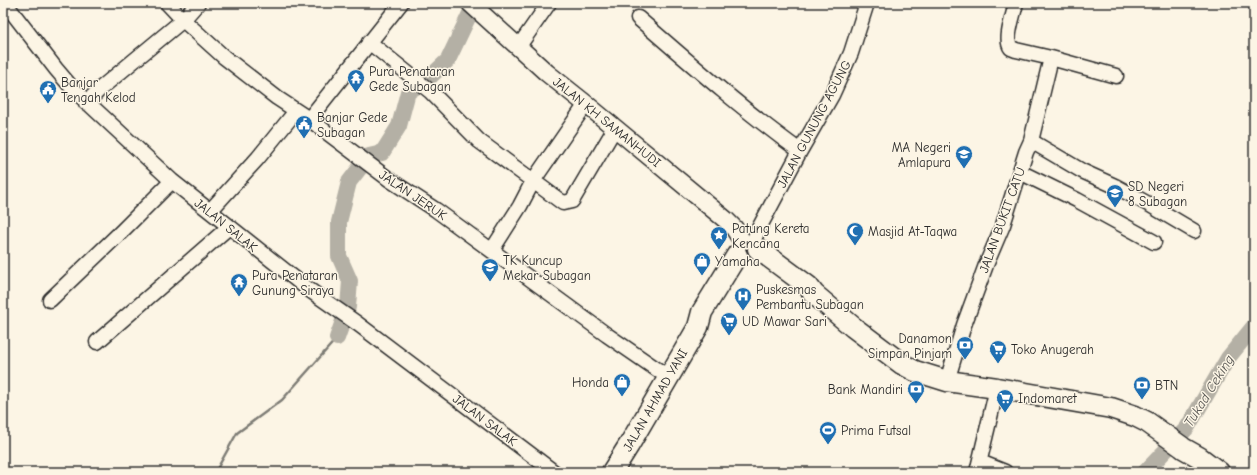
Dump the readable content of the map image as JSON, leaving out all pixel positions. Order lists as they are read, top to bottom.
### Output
{
  "streets": {
    "highway": ["JALAN AHMAD YANI"],
    "main road": ["JALAN KH SAMANHUDI"],
    "street": [
      "JALAN GUNUNG AGUNG",
      "JALAN JERUK",
      "JALAN BUKIT CATU",
      "JALAN SALAK"
    ]
  },
  "crossings": [
    ["JALAN KH SAMANHUDI", "JALAN GUNUNG AGUNG"],
    ["JALAN KH SAMANHUDI", "JALAN AHMAD YANI"],
    ["JALAN GUNUNG AGUNG", "JALAN AHMAD YANI"],
    ["JALAN JERUK", "JALAN AHMAD YANI"]
  ],
  "water": ["Tukad Ceking"],
  "places": {
    "temple": ["Pura Penataran Gede Subagan", "Pura Penataran Gunung Siraya"],
    "public building": ["Banjar Tengah Kelod", "Banjar Gede Subagan"],
    "school or university": ["MA Negeri Amlapura", "SD Negeri 8 Subagan", "TK Kuncup Mekar Subagan"],
    "mosque": ["Masjid At-Taqwa"],
    "place": ["Patung Kereta Kencana"],
    "shop": ["Yamaha", "Honda"],
    "hospital": ["Puskesmas Pembantu Subagan"],
    "supermarket": ["UD Mawar Sari", "Toko Anugerah", "Indomaret"],
    "bank": ["Danamon Simpan Pinjam", "BTN", "Bank Mandiri"],
    "sports": ["Prima Futsal"]
  }
}
